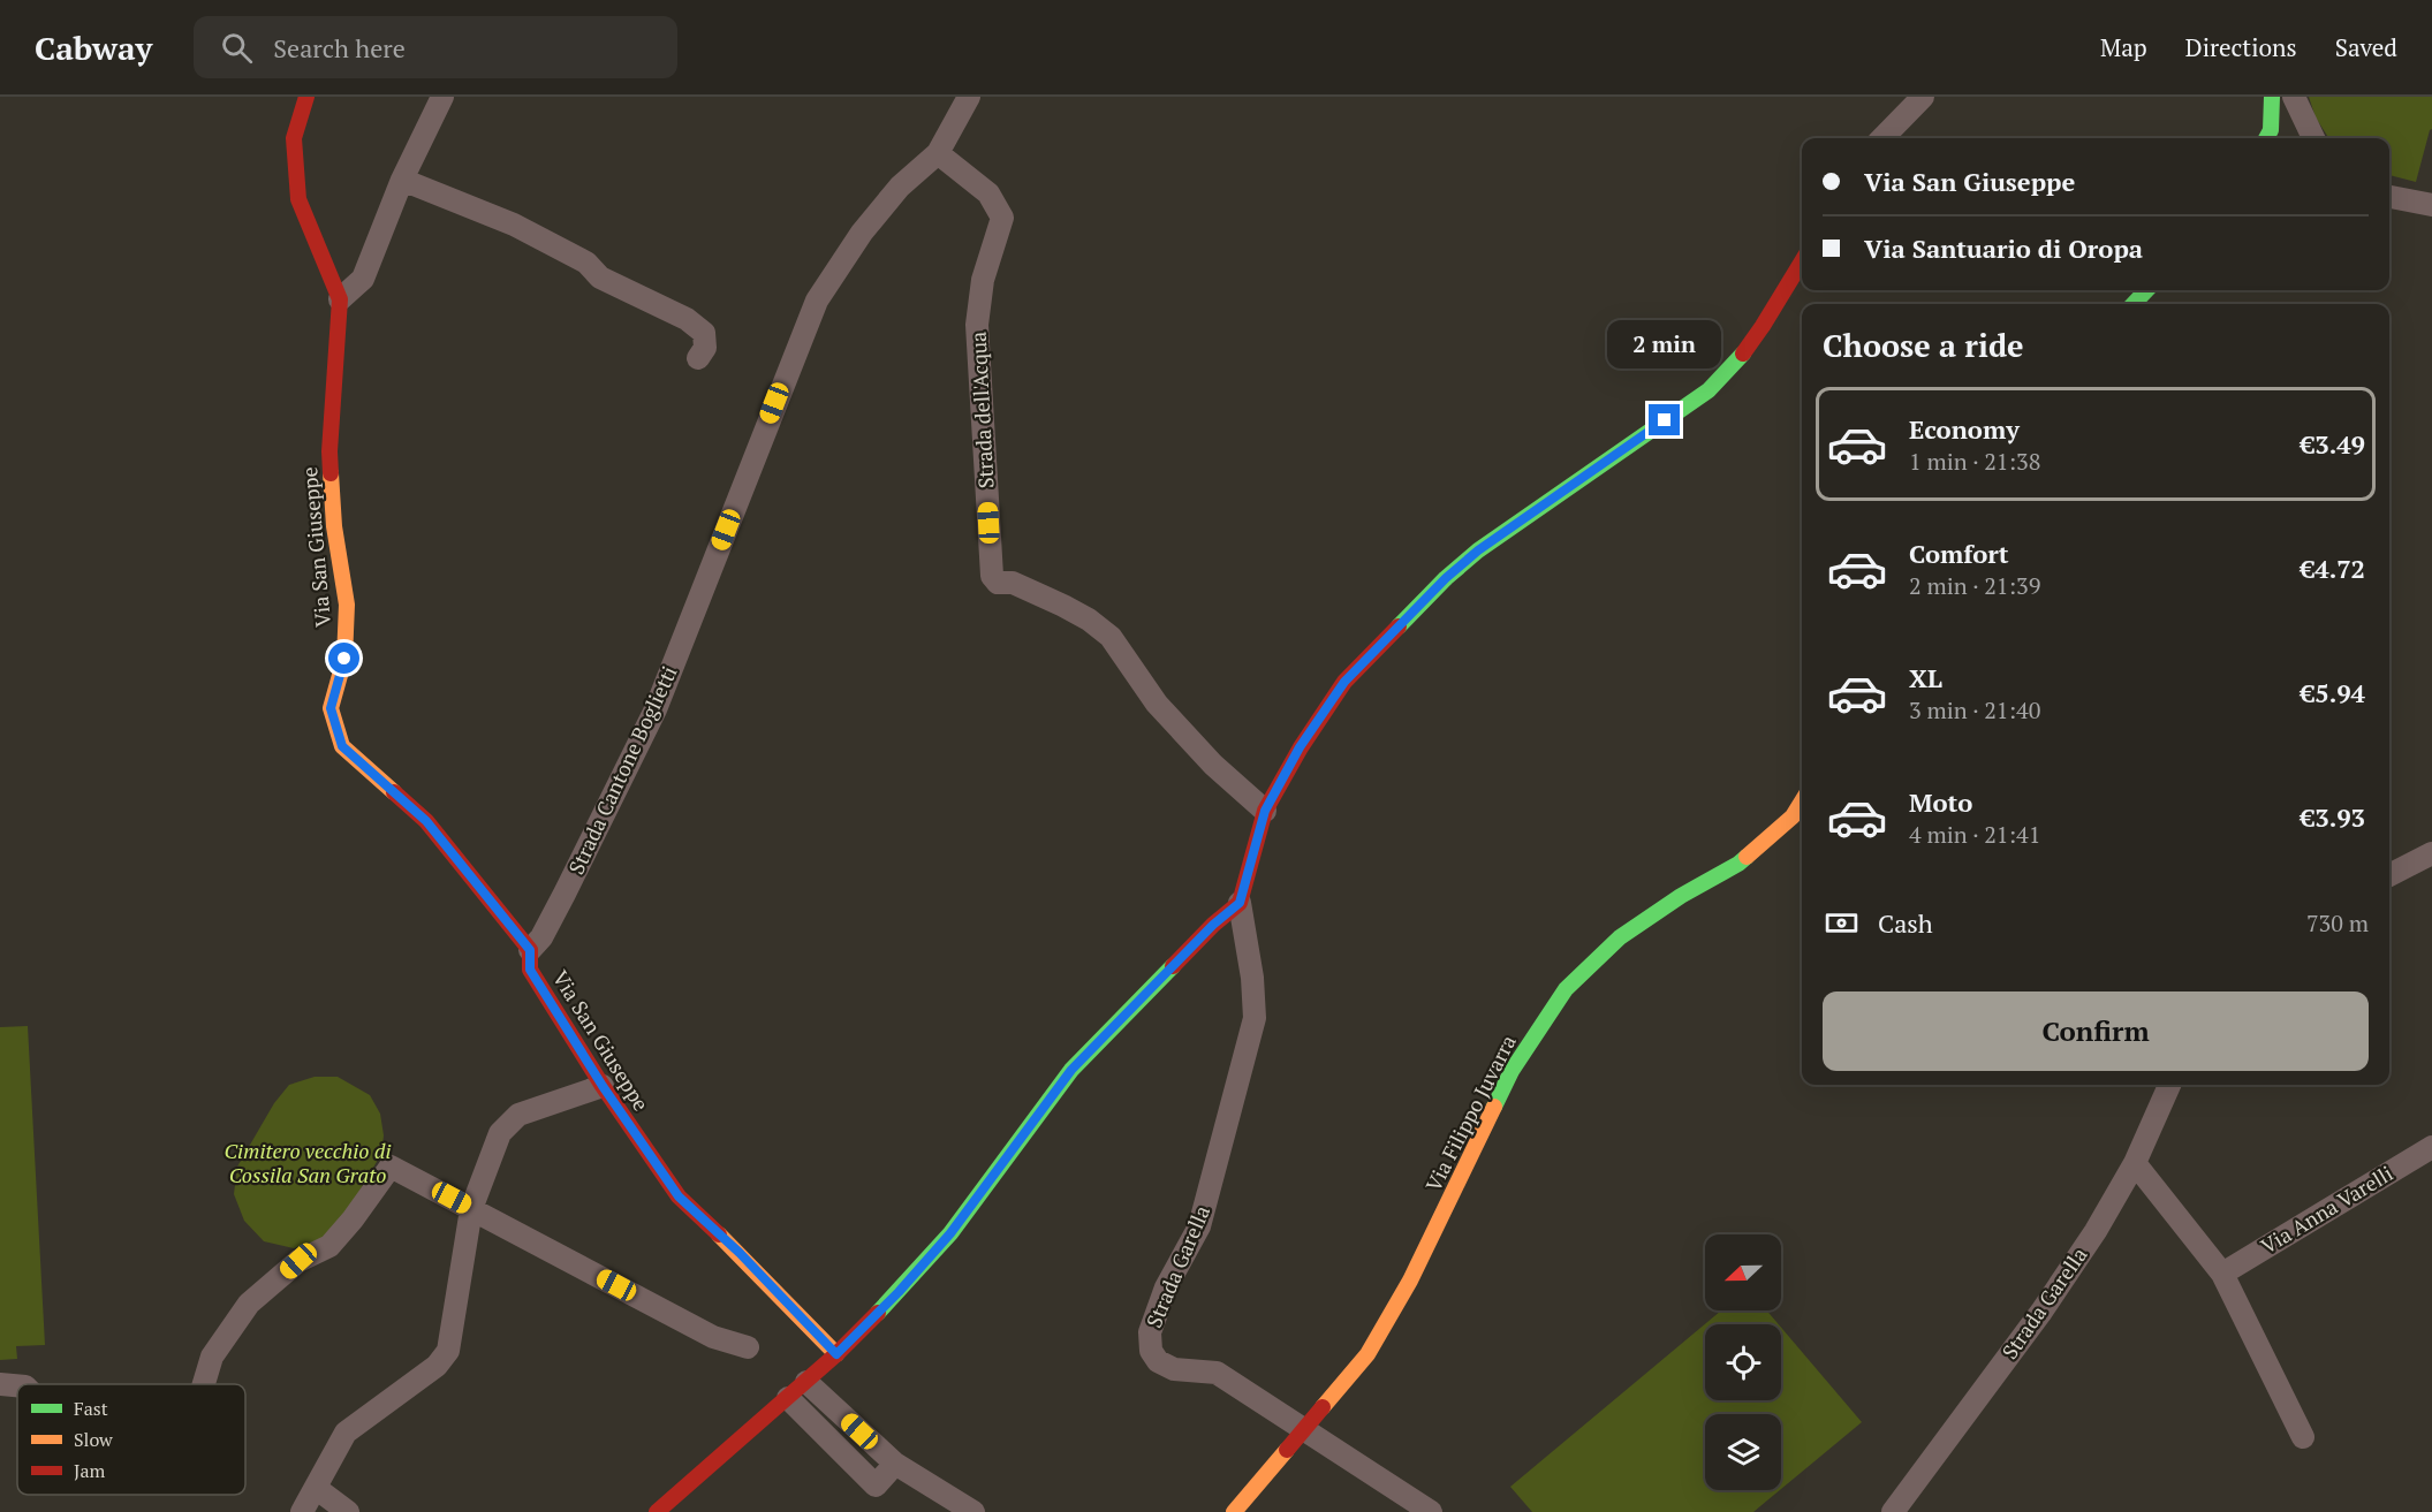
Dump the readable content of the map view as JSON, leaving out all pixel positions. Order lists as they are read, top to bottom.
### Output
{
  "streets": {
    "street": [
      "Strada dell'Acqua",
      "Via San Giuseppe",
      "Strada Cantone Boglietti",
      "Via Filippo Juvarra",
      "Via Anna Varelli",
      "Strada Garella"
    ]
  },
  "crossings": [
    ["Strada dell'Acqua", "Strada Cantone Boglietti"],
    ["Via San Giuseppe", "Strada Cantone Boglietti"]
  ],
  "parks": ["Cimitero vecchio di Cossila San Grato"],
  "legend": ["Fast", "Slow", "Jam"],
  "north": "left",
  "page": {
    "header": "Cabway",
    "search": "Search here",
    "nav": ["Map", "Directions", "Saved"],
    "banner": ["Via San Giuseppe", "Via Santuario di Oropa"],
    "heading": "Choose a ride",
    "bubble": "2 min",
    "list": [
      {
        "name": "Economy",
        "note": "1 min · 21:38",
        "value": "€3.49"
      },
      {
        "name": "Comfort",
        "note": "2 min · 21:39",
        "value": "€4.72"
      },
      {
        "name": "XL",
        "note": "3 min · 21:40",
        "value": "€5.94"
      },
      {
        "name": "Moto",
        "note": "4 min · 21:41",
        "value": "€3.93"
      }
    ],
    "pay": ["Cash", "730 m"],
    "buttons": "Confirm"
  }
}
